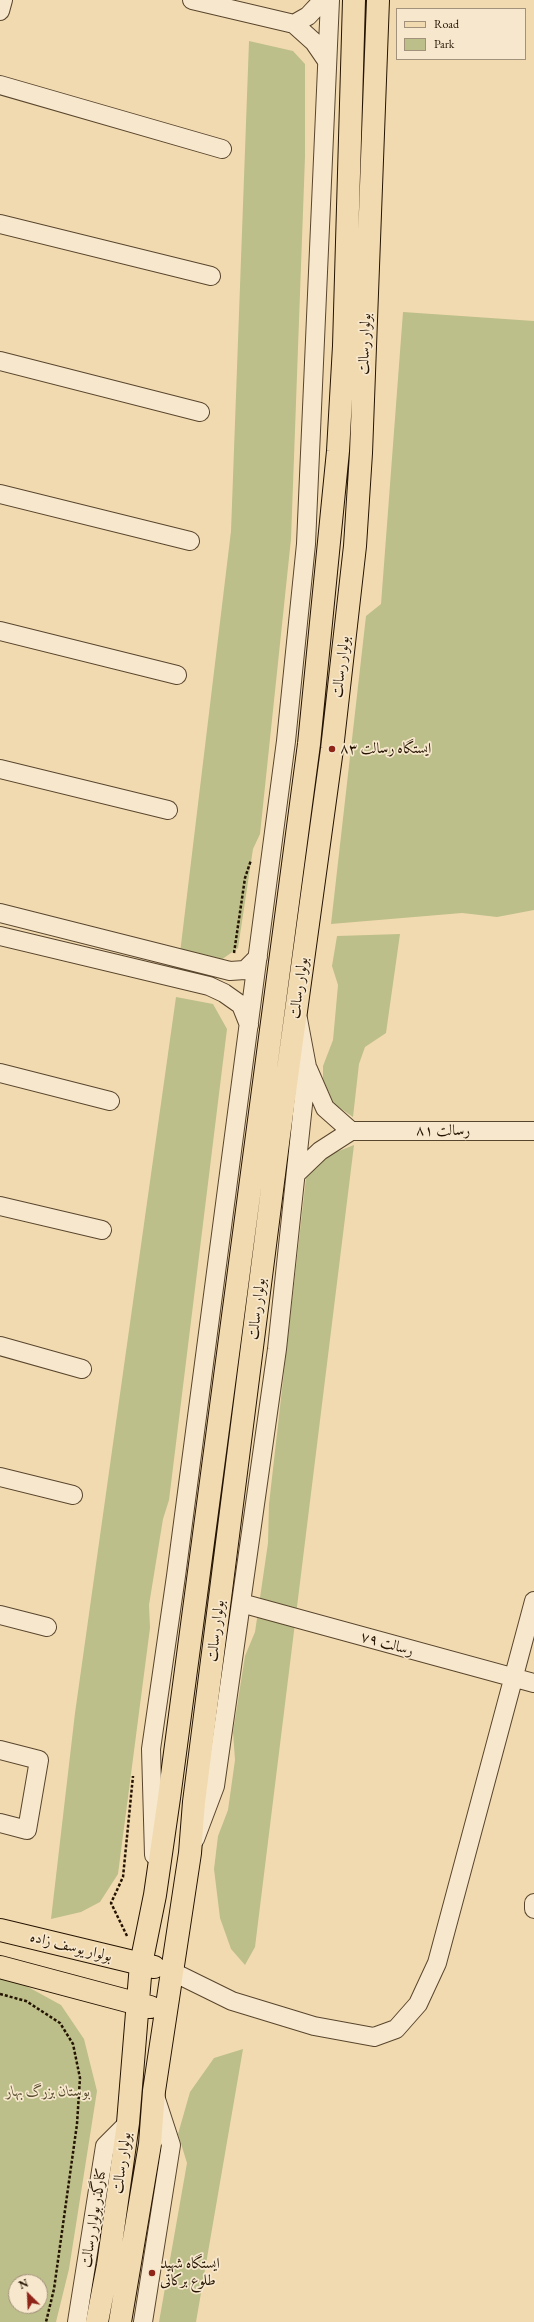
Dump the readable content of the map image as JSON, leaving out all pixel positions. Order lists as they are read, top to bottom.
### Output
{
  "streets": {
    "main road": ["بولوار رسالت", "بولوار یوسف زاده"],
    "street": ["رسالت ۸۱", "رسالت ۷۹", "کنارگذر بولوار رسالت"]
  },
  "crossings": [
    ["بولوار رسالت", "بولوار یوسف زاده"],
    ["بولوار رسالت", "کنارگذر بولوار رسالت"]
  ],
  "parks": ["بوستان بزرگ بهار"],
  "places": ["ایستگاه رسالت ۸۳", "ایستگاه شهید طلوع برکاتی"],
  "legend": ["Road", "Park"],
  "north": "top left"
}
